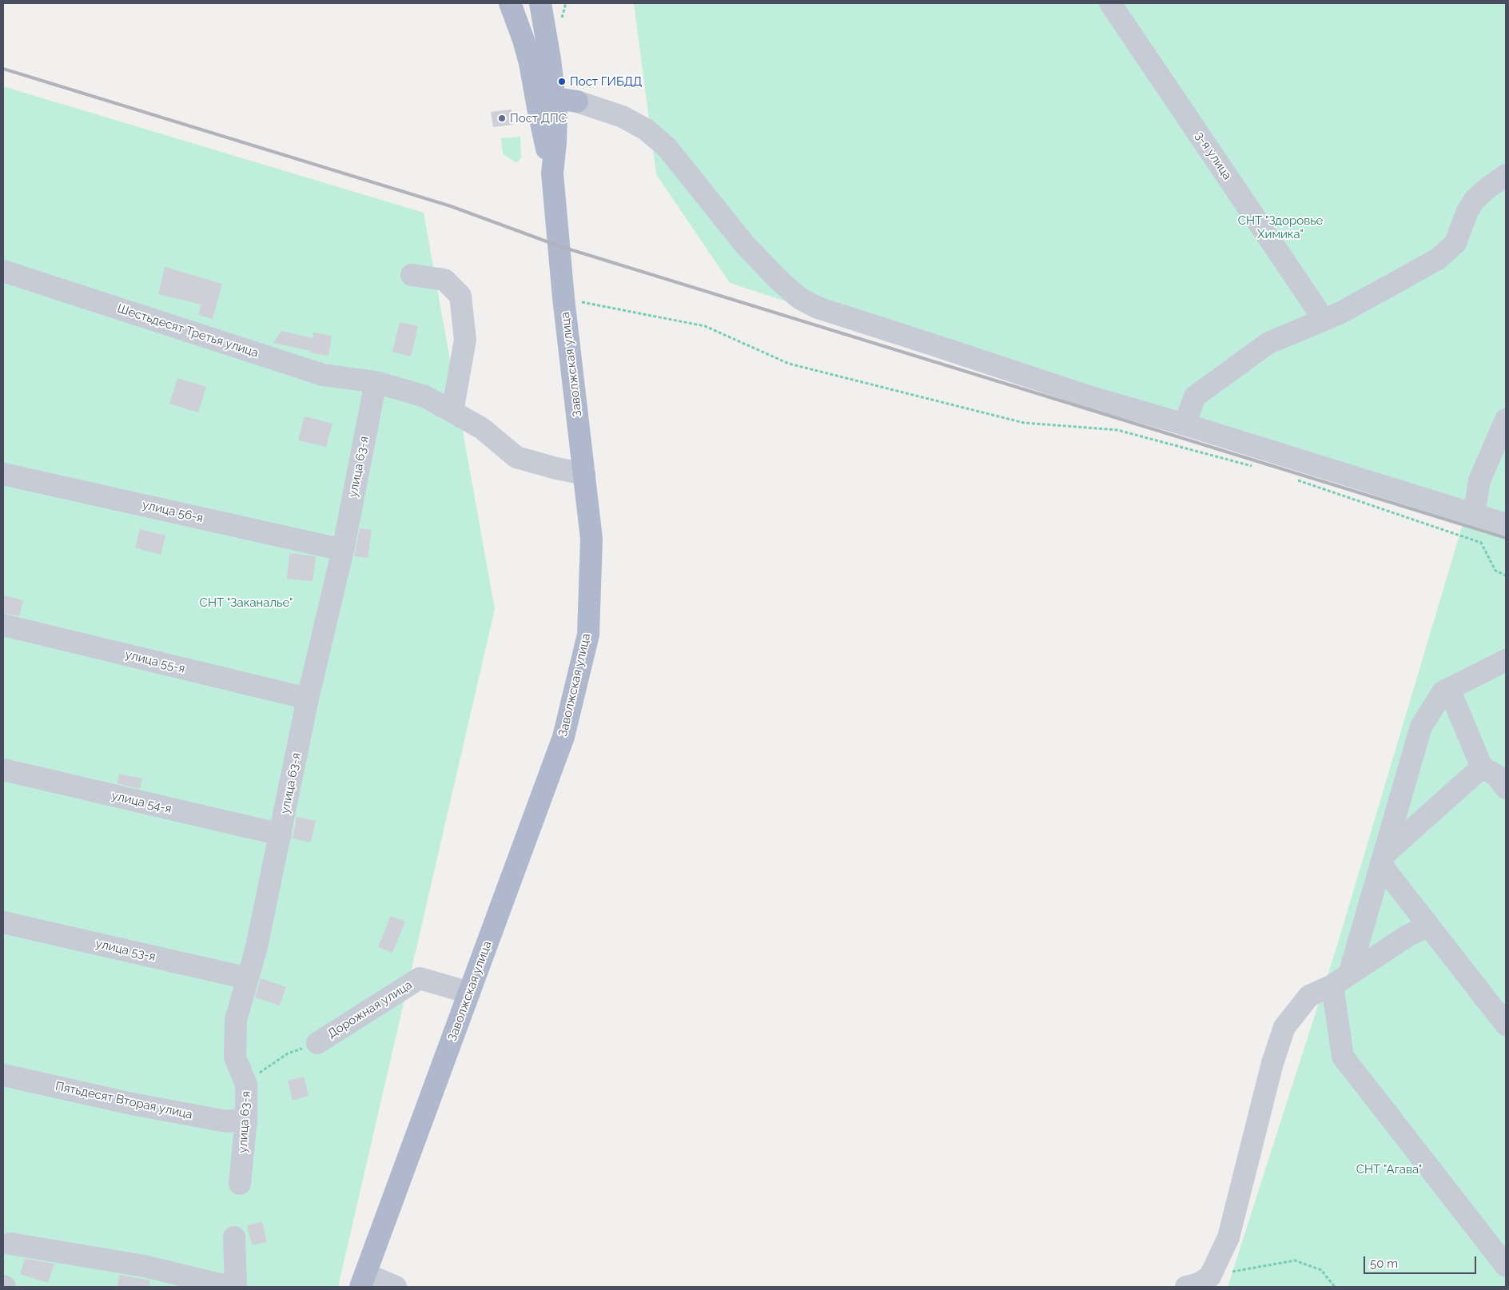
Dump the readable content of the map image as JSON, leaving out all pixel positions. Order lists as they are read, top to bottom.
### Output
{
  "streets": {
    "main road": ["Заволжская улица"],
    "street": [
      "3-я улица",
      "Шестьдесят Третья улица",
      "улица 63-я",
      "улица 56-я",
      "улица 55-я",
      "улица 54-я",
      "улица 53-я",
      "Дорожная улица",
      "Пятьдесят Вторая улица"
    ]
  },
  "crossings": [
    ["Шестьдесят Третья улица", "Заволжская улица"],
    ["Шестьдесят Третья улица", "улица 63-я"],
    ["Заволжская улица", "Дорожная улица"],
    ["улица 63-я", "улица 56-я"],
    ["улица 63-я", "улица 55-я"],
    ["улица 63-я", "улица 54-я"],
    ["улица 63-я", "улица 53-я"],
    ["улица 63-я", "Пятьдесят Вторая улица"]
  ],
  "parks": ["СНТ \"Здоровье Химика\"", "СНТ \"Заканалье\"", "СНТ \"Агава\""],
  "places": ["Пост ГИБДД", "Пост ДПС"],
  "scale_bar": "50 m"
}
